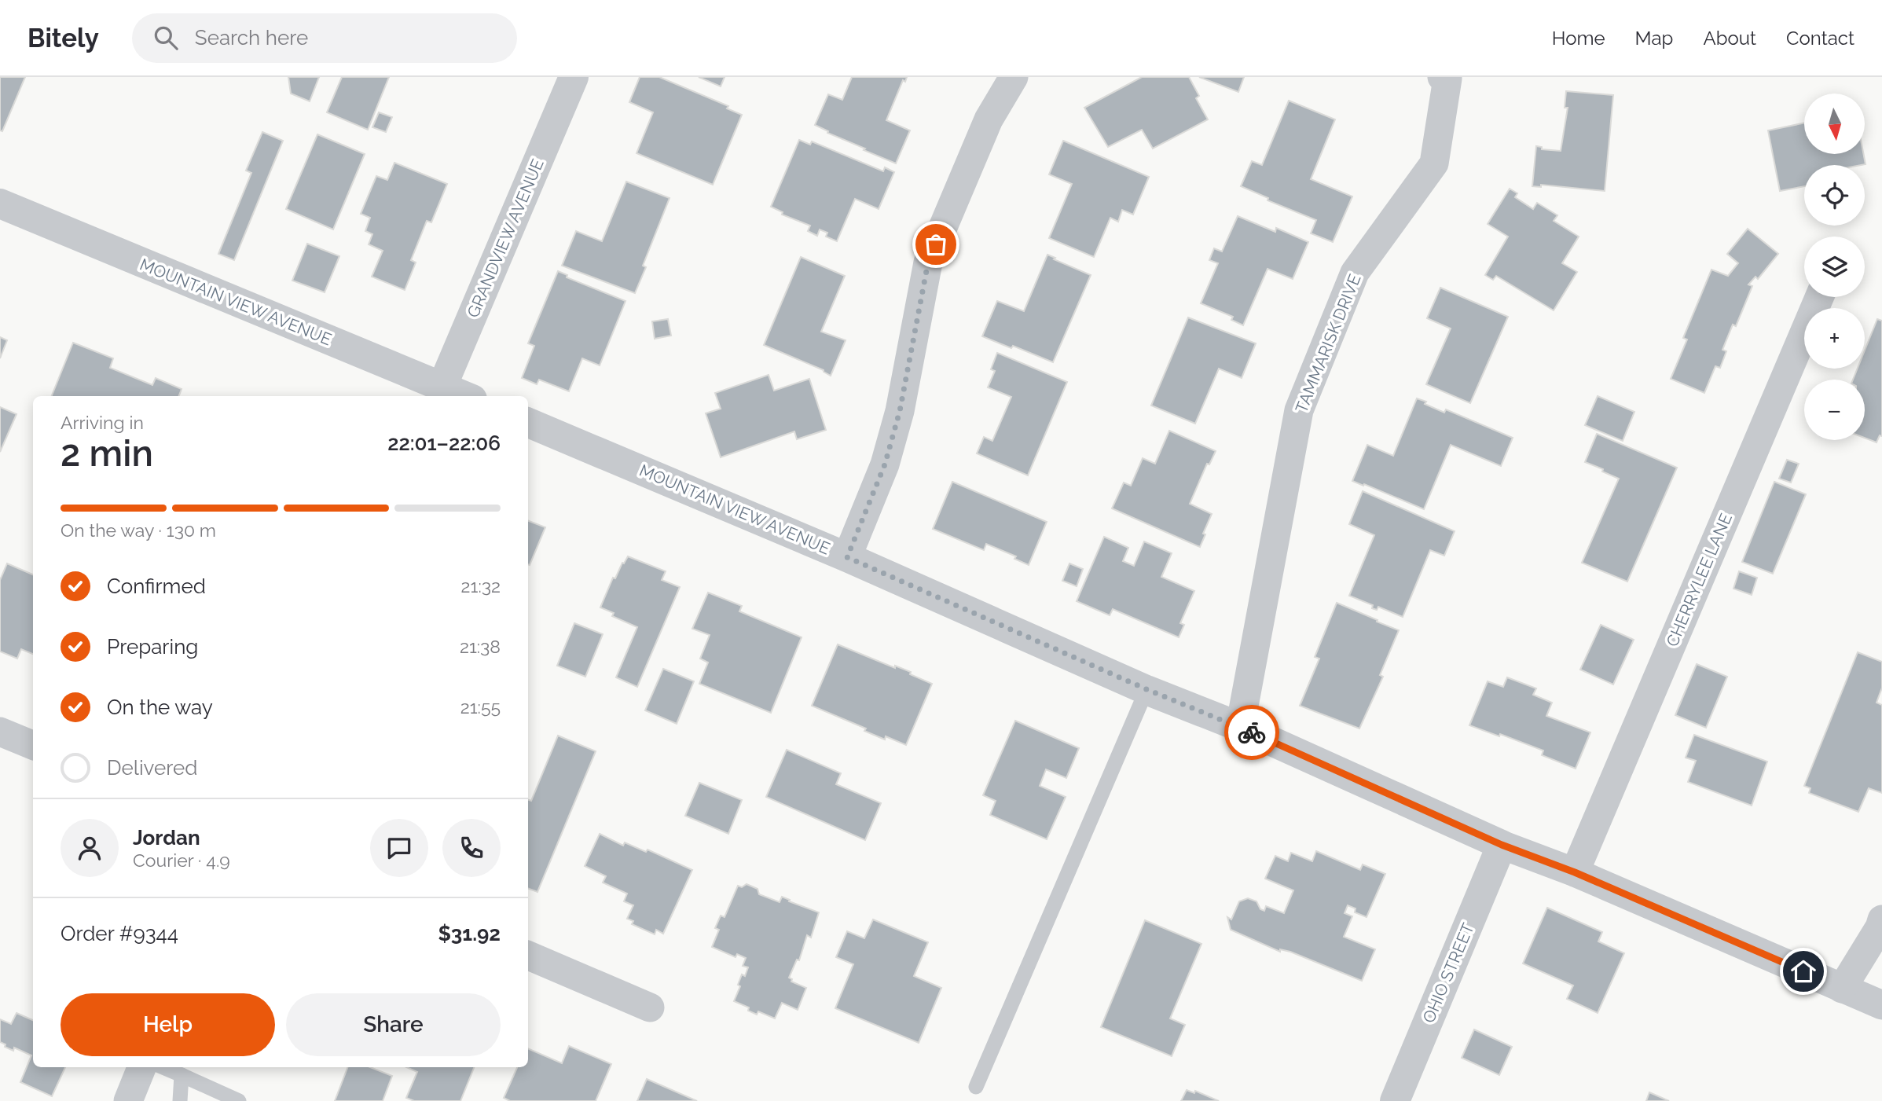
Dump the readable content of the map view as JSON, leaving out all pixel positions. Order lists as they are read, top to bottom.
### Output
{
  "streets": {
    "street": [
      "GRANDVIEW AVENUE",
      "MOUNTAIN VIEW AVENUE",
      "TAMMARISK DRIVE",
      "CHERRYLEE LANE",
      "OHIO STREET"
    ]
  },
  "crossings": [
    ["GRANDVIEW AVENUE", "MOUNTAIN VIEW AVENUE"],
    ["MOUNTAIN VIEW AVENUE", "TAMMARISK DRIVE"],
    ["MOUNTAIN VIEW AVENUE", "CHERRYLEE LANE"],
    ["MOUNTAIN VIEW AVENUE", "OHIO STREET"]
  ],
  "north": "bottom",
  "page": {
    "header": "Bitely",
    "search": "Search here",
    "nav": [
      "Home",
      "Map",
      "About",
      "Contact"
    ],
    "map_buttons": ["+", "−"],
    "heading": ["2 min", "Arriving in", "22:01–22:06"],
    "panel": [
      "Jordan",
      "Courier · 4.9",
      "Order #9344",
      "$31.92"
    ],
    "bar": "On the way · 130 m",
    "list": [
      ["Confirmed", "21:32"],
      ["Preparing", "21:38"],
      ["On the way", "21:55"],
      "Delivered"
    ],
    "buttons": ["Help", "Share"]
  }
}
